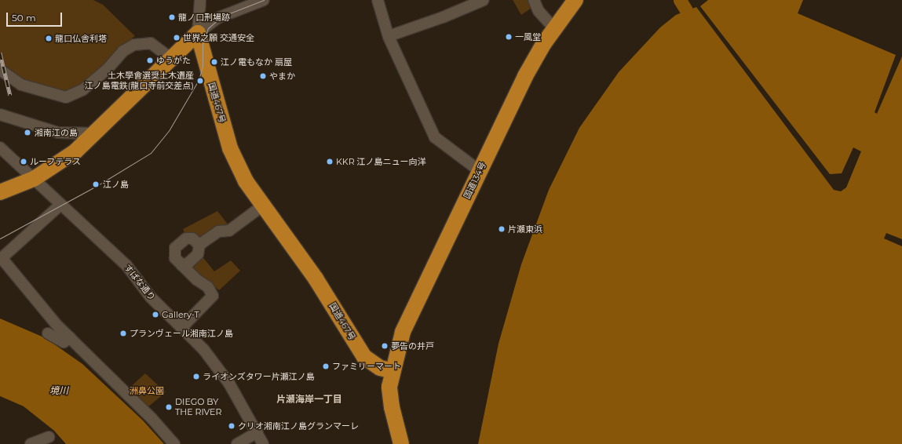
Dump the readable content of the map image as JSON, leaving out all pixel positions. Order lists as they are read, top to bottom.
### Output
{
  "streets": {
    "highway": ["国道467号", "国道134号"],
    "street": ["すばな通り"]
  },
  "crossings": [
    ["国道467号", "国道134号"]
  ],
  "districts": ["片瀬海岸一丁目"],
  "water": ["境川"],
  "parks": ["洲鼻公園"],
  "places": [
    "龍ノ口刑場跡",
    "一風堂",
    "世界之願 交通安全",
    "龍口仏舎利塔",
    "ゆうがた",
    "江ノ電もなか 扇屋",
    "やまか",
    "土木學會選奨土木遺産 江ノ島電鉄(龍口寺前交差点)",
    "湘南江の島",
    "ルーフテラス",
    "KKR 江ノ島ニュー向洋",
    "江ノ島",
    "片瀬東浜",
    "Gallery-T",
    "プランヴェール湘南江ノ島",
    "夢告の井戸",
    "ファミリーマート",
    "ライオンズタワー片瀬江ノ島",
    "DIEGO BY THE RIVER",
    "クリオ湘南江ノ島グランマーレ"
  ],
  "scale_bar": "50 m"
}
